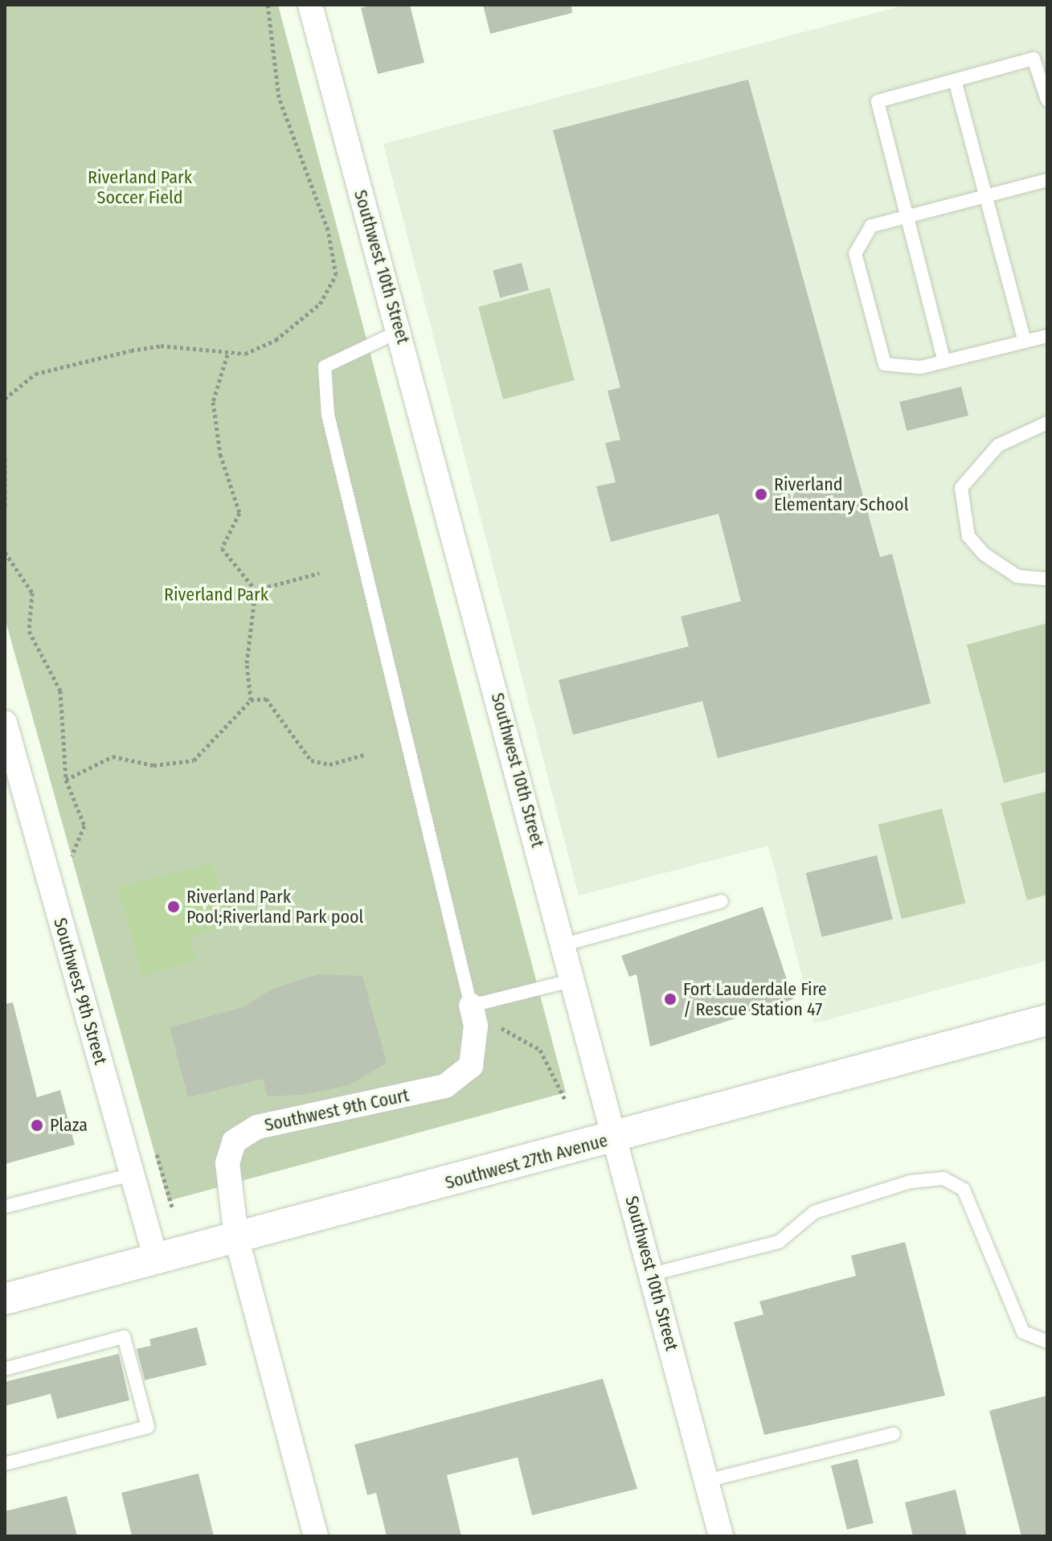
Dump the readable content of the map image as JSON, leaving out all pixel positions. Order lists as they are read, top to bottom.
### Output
{
  "streets": {
    "street": [
      "Southwest 10th Street",
      "Southwest 9th Street",
      "Southwest 9th Court",
      "Southwest 27th Avenue"
    ]
  },
  "crossings": [
    ["Southwest 10th Street", "Southwest 27th Avenue"],
    ["Southwest 9th Street", "Southwest 27th Avenue"],
    ["Southwest 9th Court", "Southwest 27th Avenue"]
  ],
  "parks": ["Riverland Park Soccer Field", "Riverland Park"],
  "places": [
    "Riverland Elementary School",
    "Riverland Park Pool;Riverland Park pool",
    "Fort Lauderdale Fire / Rescue Station 47",
    "Plaza"
  ]
}
